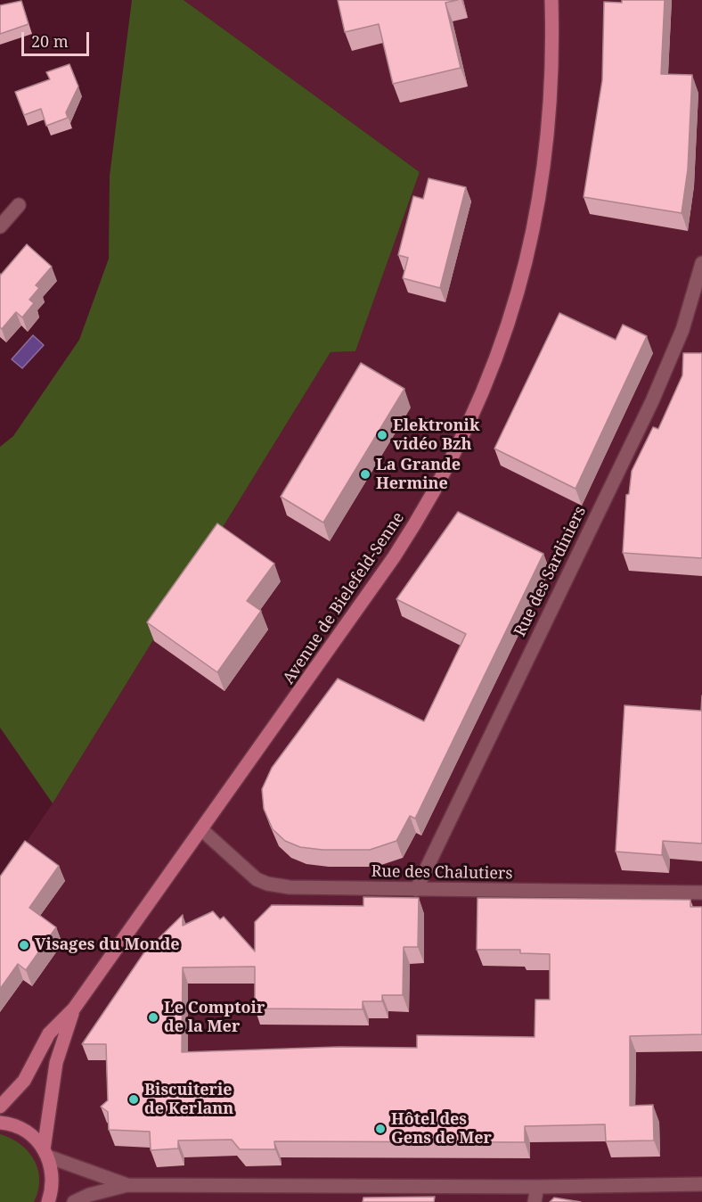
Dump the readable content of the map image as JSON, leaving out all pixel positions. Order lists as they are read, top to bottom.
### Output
{
  "streets": {
    "main road": ["Avenue de Bielefeld-Senne"],
    "street": ["Rue des Sardiniers", "Rue des Chalutiers"]
  },
  "crossings": [
    ["Rue des Sardiniers", "Rue des Chalutiers"],
    ["Avenue de Bielefeld-Senne", "Rue des Chalutiers"]
  ],
  "places": [
    "Elektronik vidéo Bzh",
    "La Grande Hermine",
    "Visages du Monde",
    "Le Comptoir de la Mer",
    "Biscuiterie de Kerlann",
    "Hôtel des Gens de Mer"
  ],
  "scale_bar": "20 m"
}
